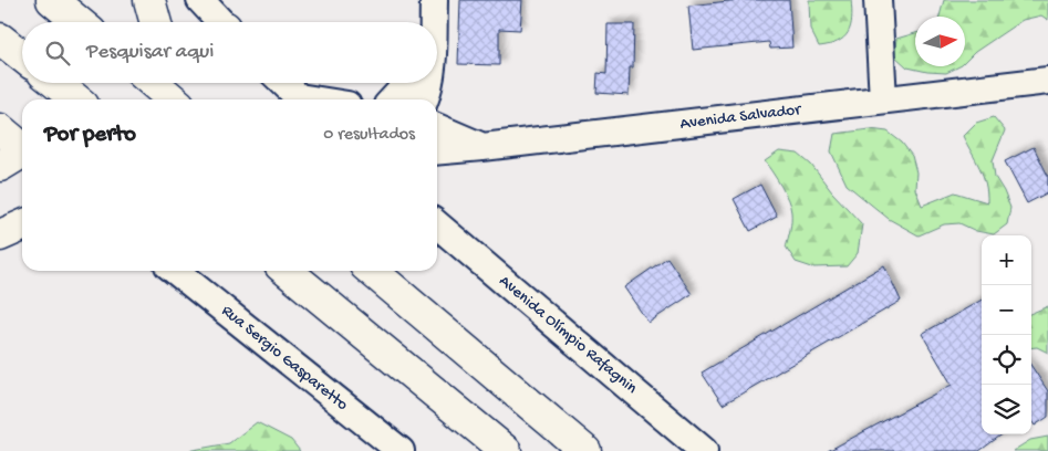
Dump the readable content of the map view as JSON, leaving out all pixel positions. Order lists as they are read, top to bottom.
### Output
{
  "streets": {
    "street": ["Avenida Salvador", "Avenida Olímpio Rafagnin", "Rua Sergio Gasparetto"]
  },
  "north": "right",
  "page": {
    "search": "Pesquisar aqui",
    "heading": ["Por perto", "0 resultados"],
    "map_buttons": ["+", "−"]
  }
}
